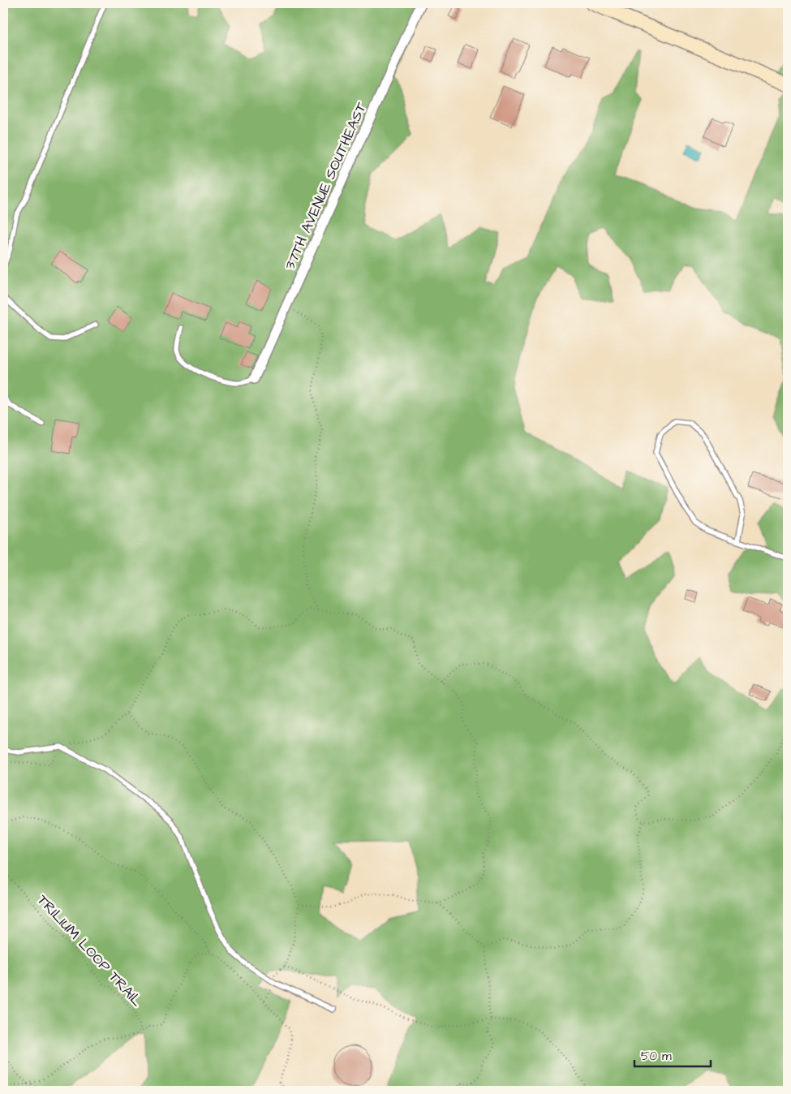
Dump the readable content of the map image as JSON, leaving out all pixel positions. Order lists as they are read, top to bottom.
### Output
{
  "streets": {
    "street": ["37TH AVENUE SOUTHEAST"],
    "path": ["TRILIUM LOOP TRAIL"]
  },
  "scale_bar": "50 m"
}
